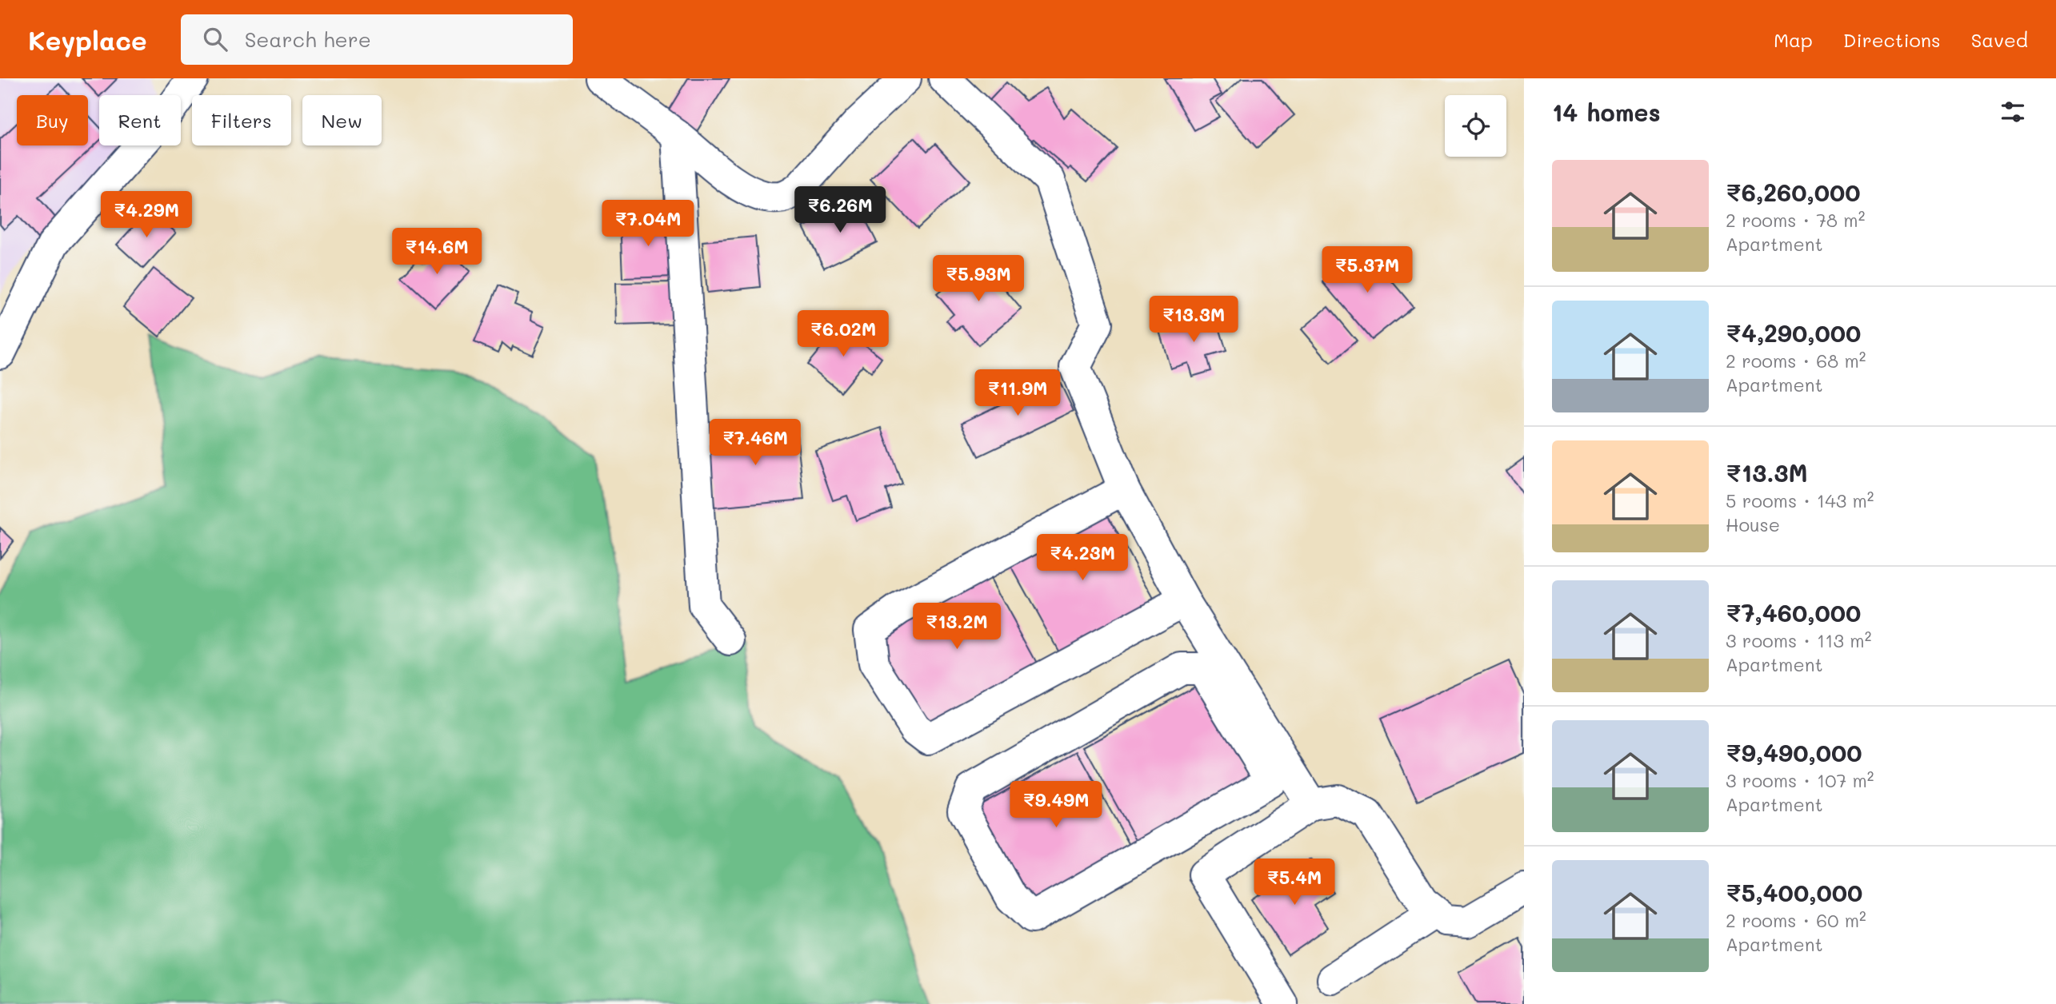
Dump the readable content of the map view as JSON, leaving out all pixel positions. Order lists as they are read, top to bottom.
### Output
{
  "page": {
    "header": "Keyplace",
    "search": "Search here",
    "nav": ["Map", "Directions", "Saved"],
    "heading": "14 homes",
    "chip": [
      "Buy",
      "Rent",
      "Filters",
      "New"
    ],
    "list": [
      {
        "name": "₹6,260,000",
        "note": "2 rooms · 78 m² · Apartment"
      },
      {
        "name": "₹4,290,000",
        "note": "2 rooms · 68 m² · Apartment"
      },
      {
        "name": "₹13.3M",
        "note": "5 rooms · 143 m² · House"
      },
      {
        "name": "₹7,460,000",
        "note": "3 rooms · 113 m² · Apartment"
      },
      {
        "name": "₹9,490,000",
        "note": "3 rooms · 107 m² · Apartment"
      },
      {
        "name": "₹5,400,000",
        "note": "2 rooms · 60 m² · Apartment"
      }
    ],
    "price": [
      "₹6.26M",
      "₹4.29M",
      "₹7.04M",
      "₹14.6M",
      "₹5.37M",
      "₹5.93M",
      "₹13.3M",
      "₹6.02M",
      "₹11.9M",
      "₹7.46M",
      "₹4.23M",
      "₹13.2M",
      "₹9.49M",
      "₹5.4M"
    ]
  }
}
